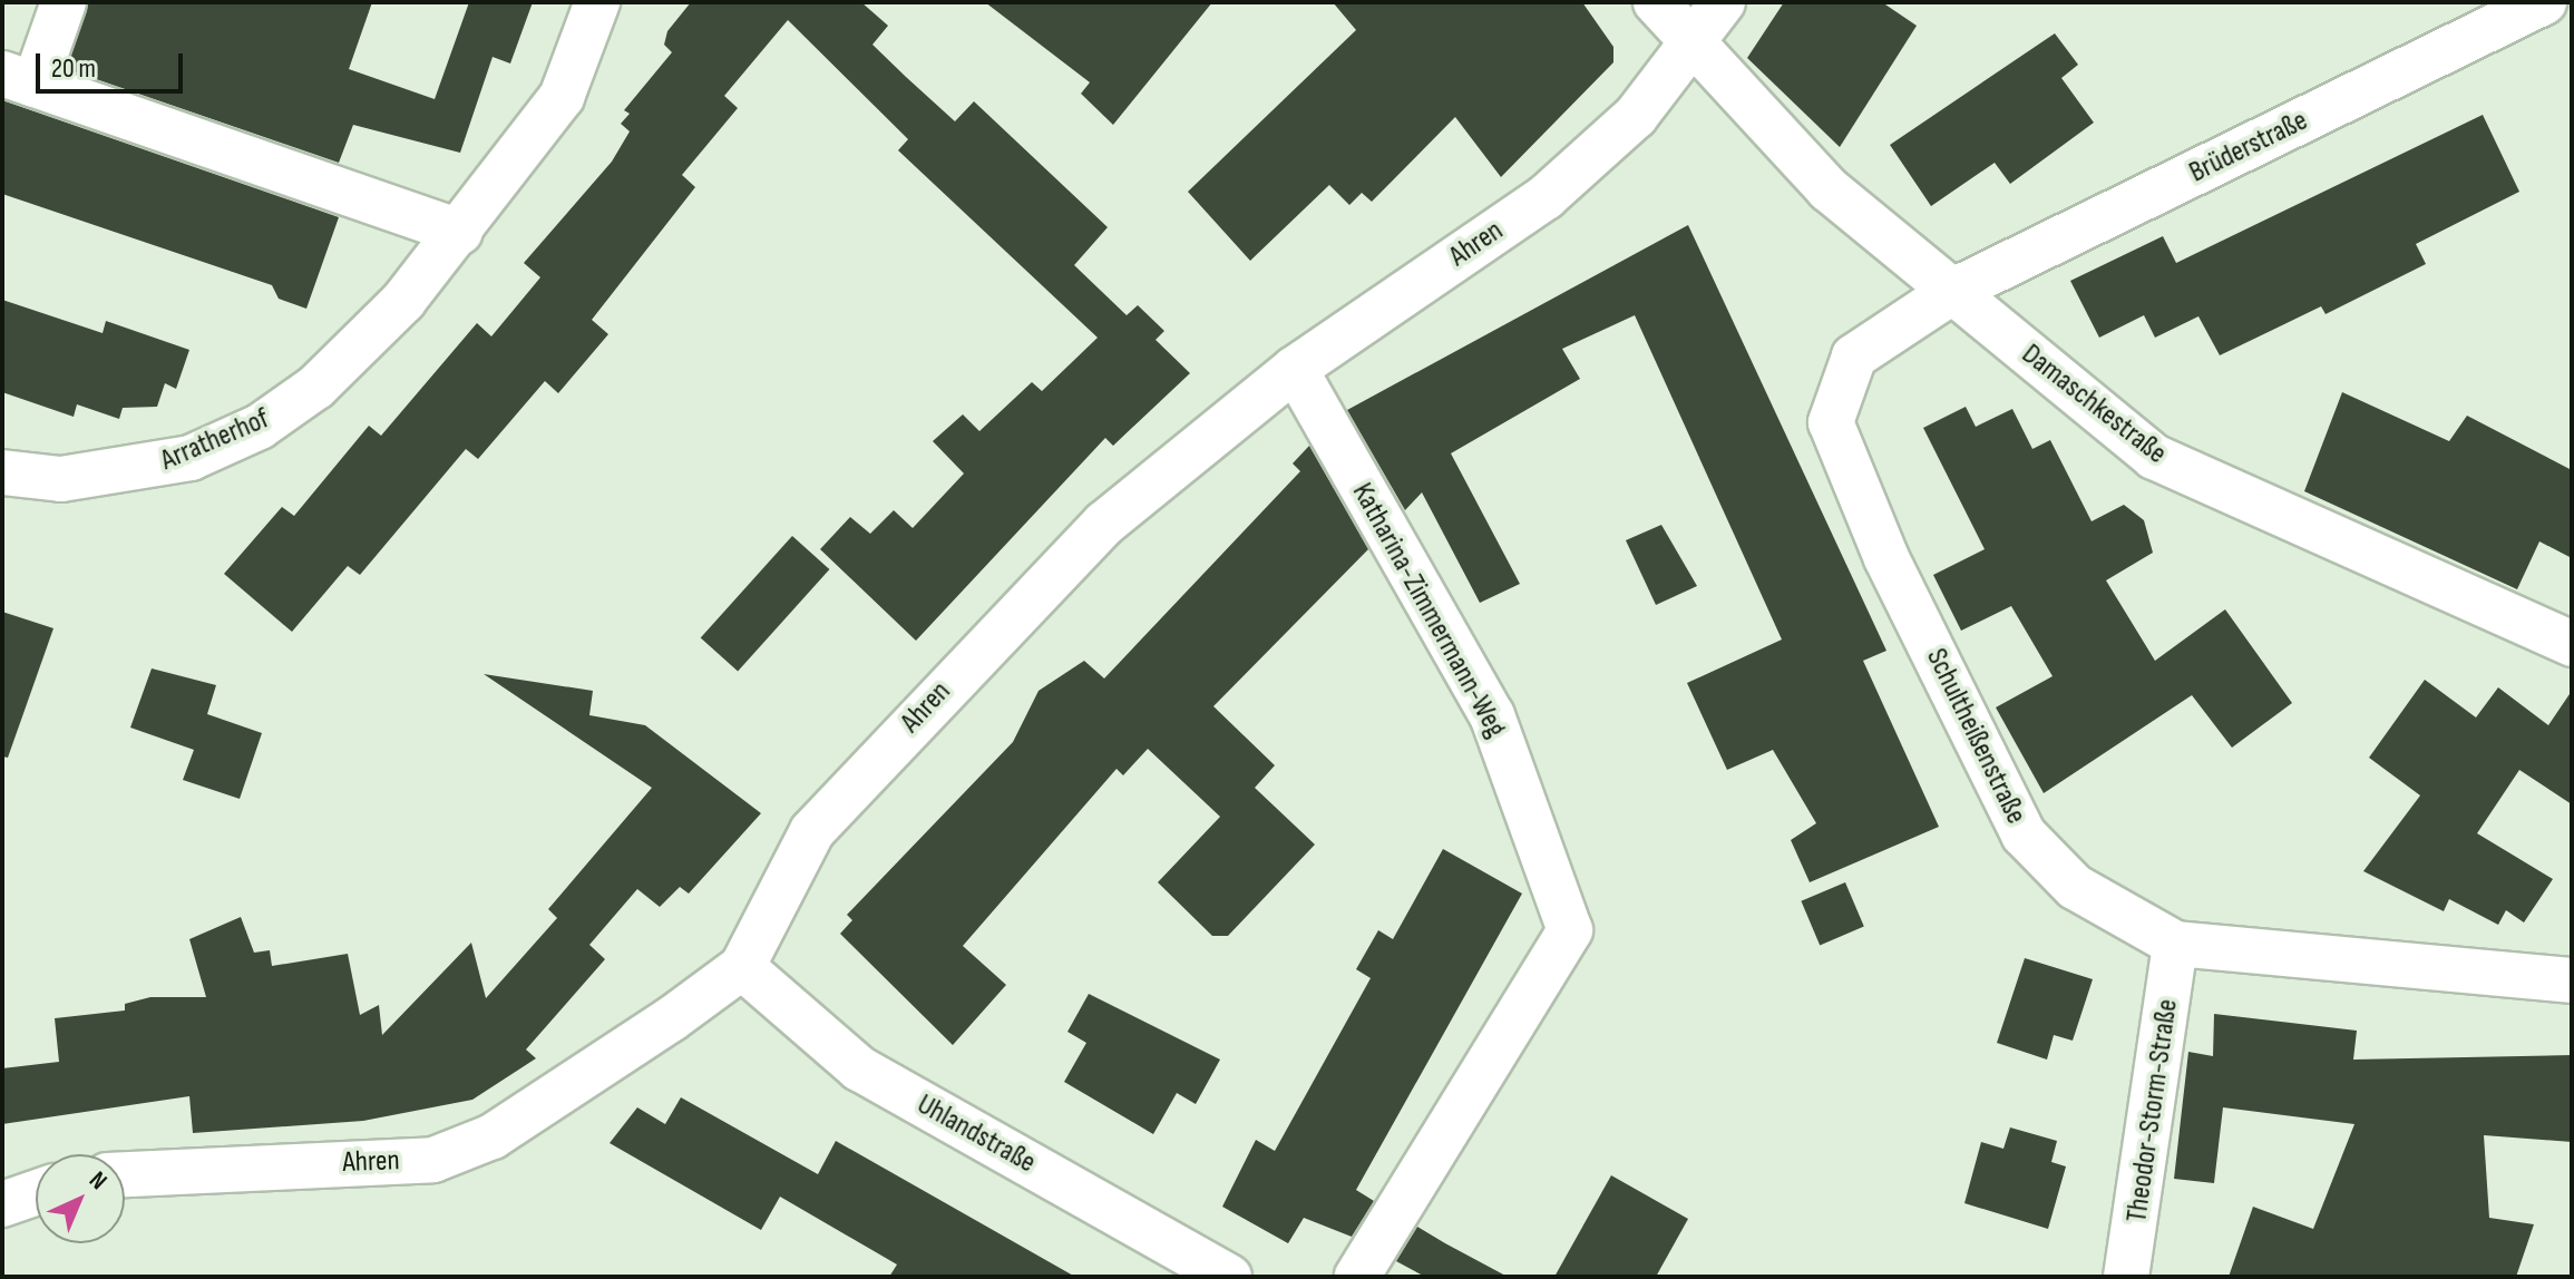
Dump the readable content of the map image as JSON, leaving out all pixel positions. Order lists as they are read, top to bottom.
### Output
{
  "streets": {
    "street": [
      "Brüderstraße",
      "Ahren",
      "Damaschkestraße",
      "Arratherhof",
      "Katharina-Zimmermann-Weg",
      "Schultheißenstraße",
      "Theodor-Storm-Straße",
      "Uhlandstraße"
    ]
  },
  "crossings": [
    ["Brüderstraße", "Damaschkestraße"],
    ["Brüderstraße", "Schultheißenstraße"],
    ["Ahren", "Damaschkestraße"],
    ["Ahren", "Katharina-Zimmermann-Weg"],
    ["Ahren", "Uhlandstraße"],
    ["Damaschkestraße", "Schultheißenstraße"],
    ["Schultheißenstraße", "Theodor-Storm-Straße"]
  ],
  "scale_bar": "20 m",
  "north": "top right"
}
